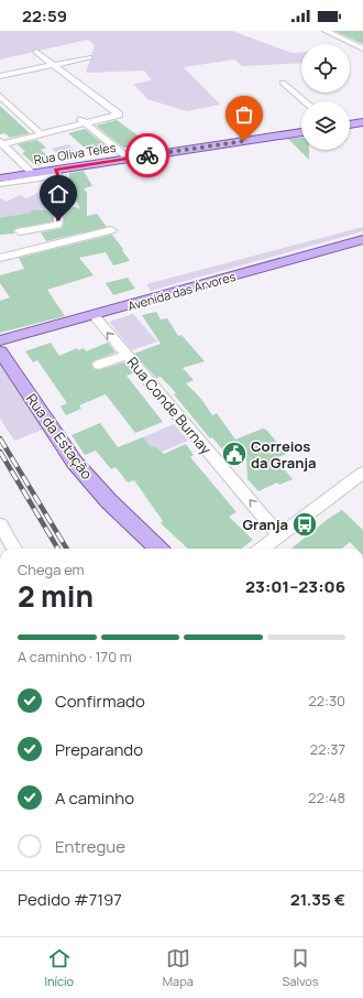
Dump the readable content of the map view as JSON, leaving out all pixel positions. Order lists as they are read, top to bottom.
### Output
{
  "streets": {
    "main road": ["Rua Oliva Teles", "Avenida das Árvores", "Rua da Estação"],
    "street": ["Rua Conde Burnay"]
  },
  "crossings": [
    ["Avenida das Árvores", "Rua Conde Burnay"]
  ],
  "one_way": ["Rua Conde Burnay"],
  "places": {
    "public building": ["Correios da Granja"],
    "bus stop": ["Granja"]
  },
  "page": {
    "status": "22:59",
    "heading": ["2 min", "Chega em", "23:01–23:06"],
    "panel": ["Pedido #7197", "21.35 €"],
    "bar": "A caminho · 170 m",
    "list": [
      ["Confirmado", "22:30"],
      ["Preparando", "22:37"],
      ["A caminho", "22:48"],
      "Entregue"
    ],
    "tabs": ["Início", "Mapa", "Salvos"]
  }
}
